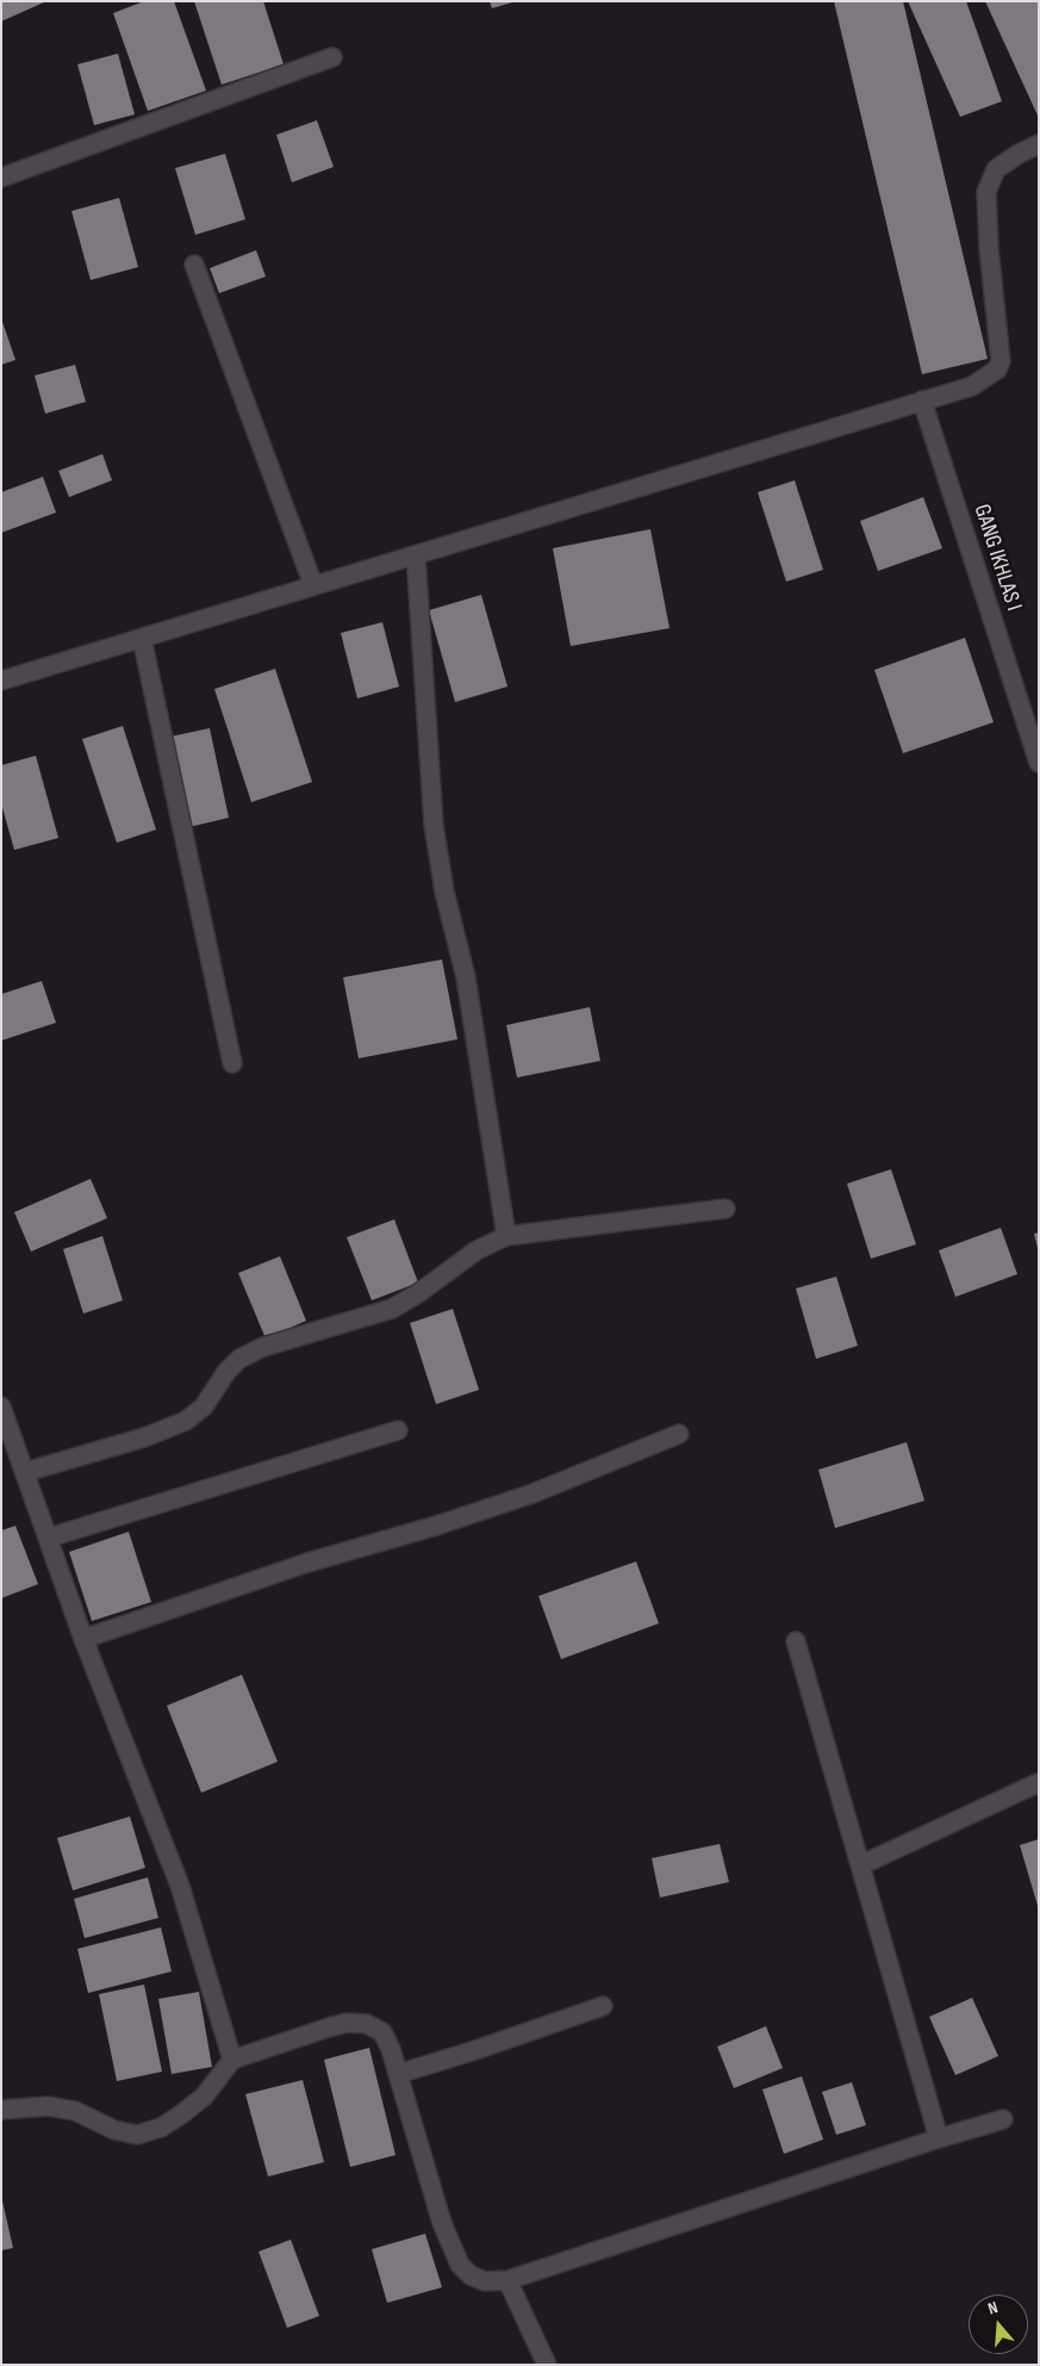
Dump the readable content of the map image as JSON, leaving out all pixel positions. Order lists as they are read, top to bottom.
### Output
{
  "streets": {
    "street": ["GANG IKHLAS I"]
  },
  "north": "top"
}
